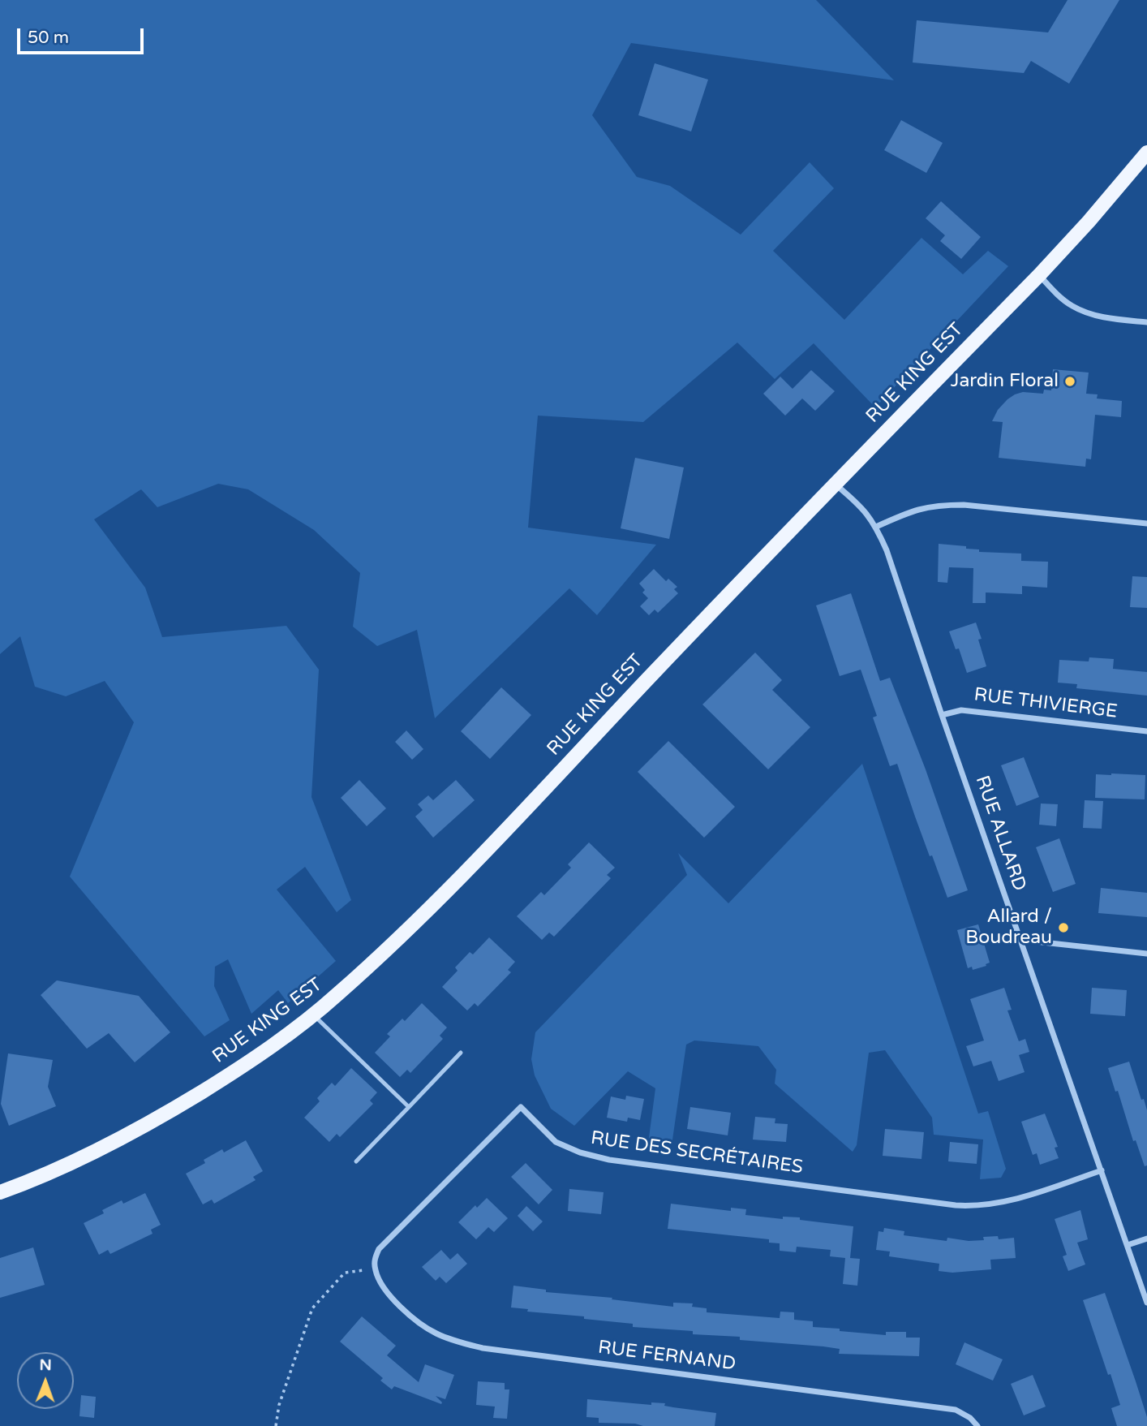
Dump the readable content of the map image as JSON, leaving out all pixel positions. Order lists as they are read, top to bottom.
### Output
{
  "streets": {
    "main road": ["RUE KING EST"],
    "street": [
      "RUE THIVIERGE",
      "RUE ALLARD",
      "RUE DES SECRÉTAIRES",
      "RUE FERNAND"
    ]
  },
  "crossings": [
    ["RUE KING EST", "RUE ALLARD"],
    ["RUE THIVIERGE", "RUE ALLARD"],
    ["RUE ALLARD", "RUE DES SECRÉTAIRES"],
    ["RUE DES SECRÉTAIRES", "RUE FERNAND"]
  ],
  "places": ["Jardin Floral", "Allard / Boudreau"],
  "scale_bar": "50 m",
  "north": "top"
}
